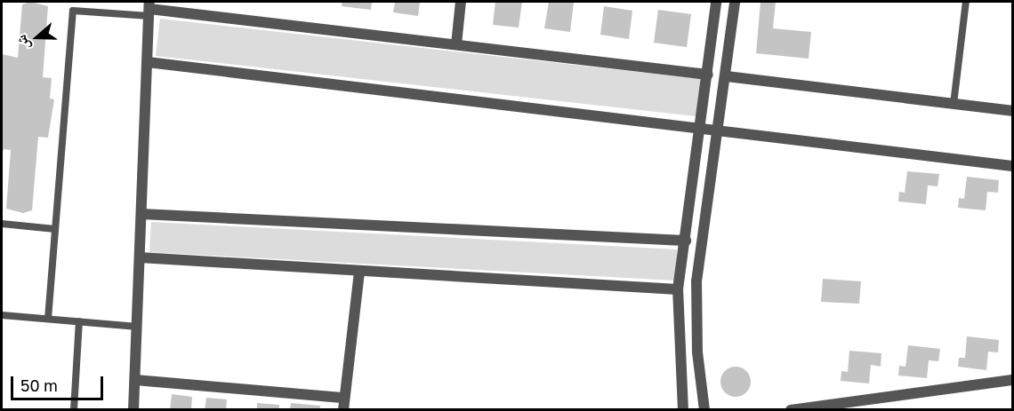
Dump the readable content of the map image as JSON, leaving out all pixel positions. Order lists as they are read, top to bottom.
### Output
{
  "scale_bar": "50 m",
  "north": "left"
}
